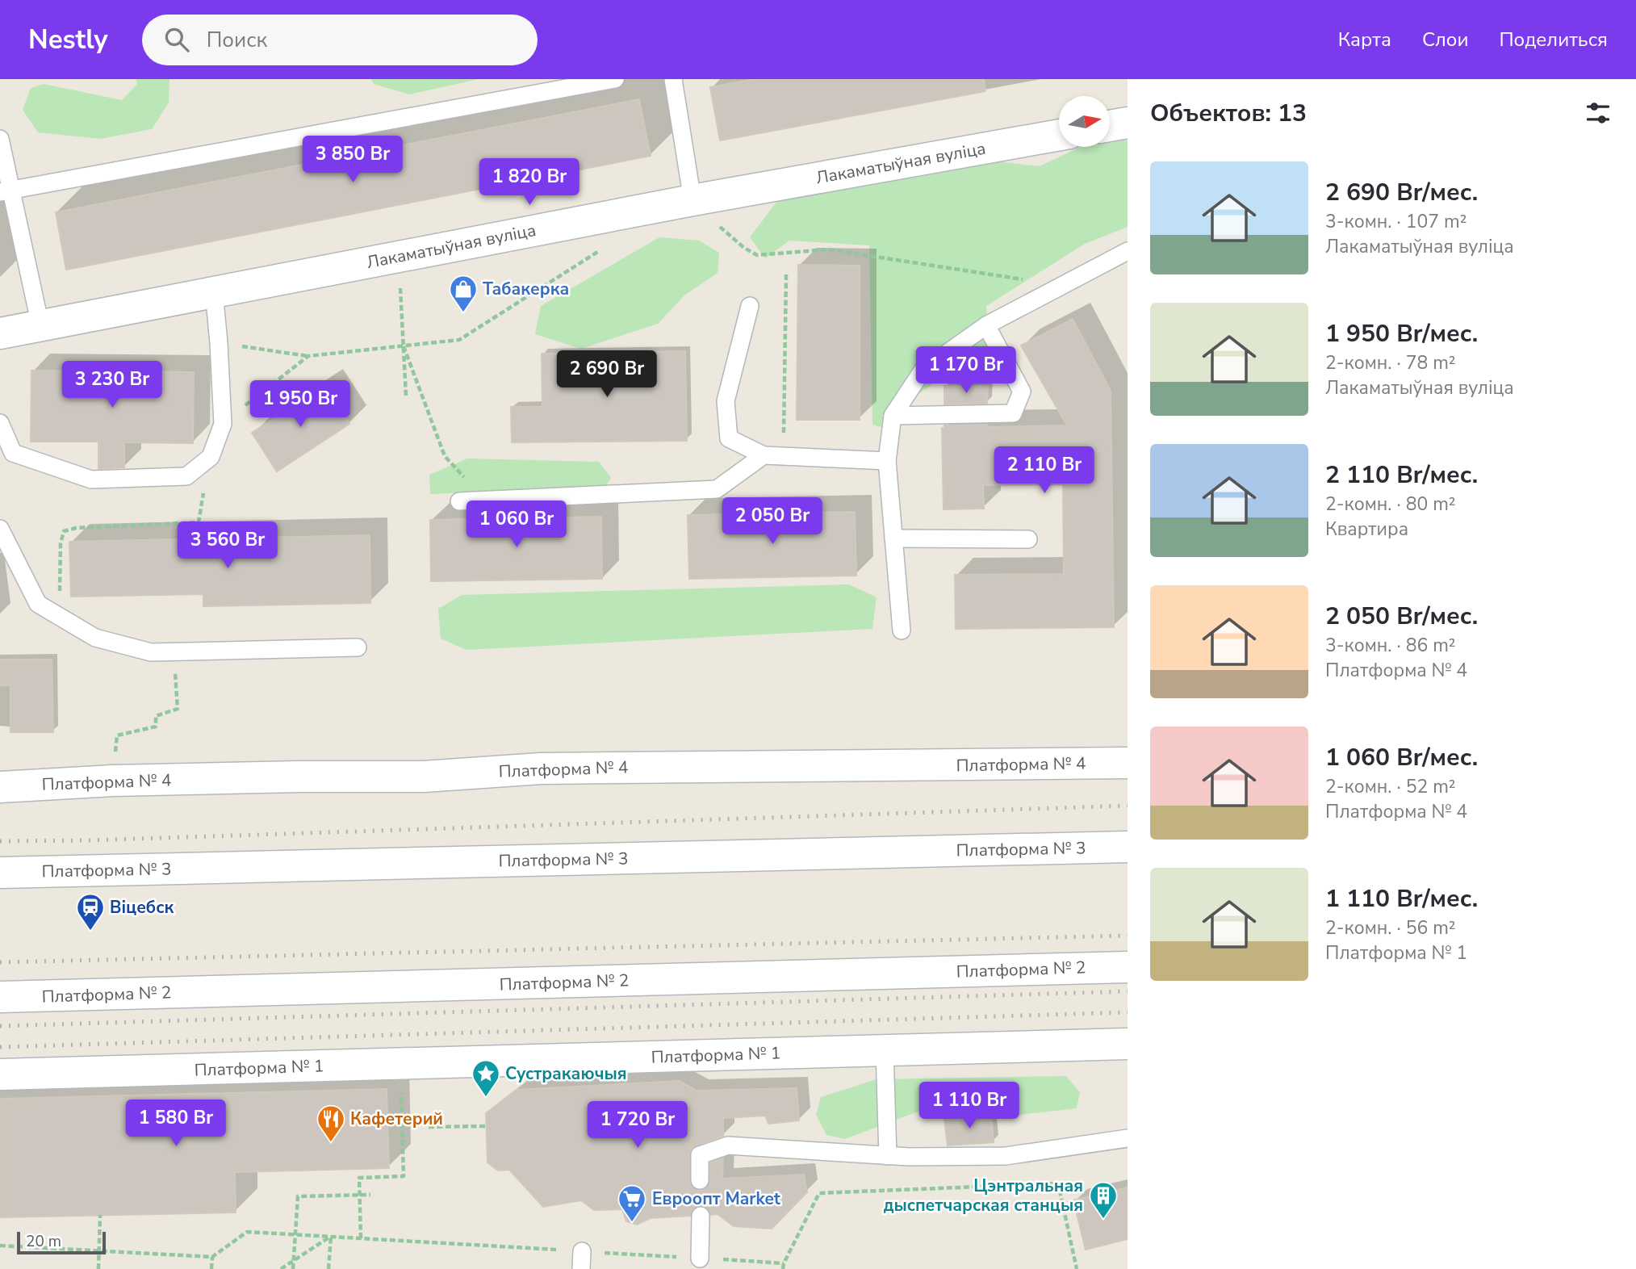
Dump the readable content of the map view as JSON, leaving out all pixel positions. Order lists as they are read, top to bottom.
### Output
{
  "streets": {
    "street": [
      "Лакаматыўная вуліца",
      "Платформа № 4",
      "Платформа № 3",
      "Платформа № 2",
      "Платформа № 1"
    ]
  },
  "places": {
    "shop": ["Табакерка"],
    "station": ["Віцебск"],
    "place": ["Сустракаючыя"],
    "restaurant": ["Кафетерий"],
    "building": ["Цэнтральная дыспетчарская станцыя"],
    "supermarket": ["Евроопт Market"]
  },
  "scale_bar": "20 m",
  "north": "right",
  "page": {
    "header": "Nestly",
    "search": "Поиск",
    "nav": ["Карта", "Слои", "Поделиться"],
    "heading": "Объектов: 13",
    "price": [
      "3 850 Br",
      "1 820 Br",
      "1 170 Br",
      "2 690 Br",
      "3 230 Br",
      "1 950 Br",
      "2 110 Br",
      "2 050 Br",
      "1 060 Br",
      "3 560 Br",
      "1 110 Br",
      "1 580 Br",
      "1 720 Br"
    ],
    "list": [
      {
        "name": "2 690 Br/мес.",
        "note": "3-комн. · 107 m² · Лакаматыўная вуліца"
      },
      {
        "name": "1 950 Br/мес.",
        "note": "2-комн. · 78 m² · Лакаматыўная вуліца"
      },
      {
        "name": "2 110 Br/мес.",
        "note": "2-комн. · 80 m² · Квартира"
      },
      {
        "name": "2 050 Br/мес.",
        "note": "3-комн. · 86 m² · Платформа № 4"
      },
      {
        "name": "1 060 Br/мес.",
        "note": "2-комн. · 52 m² · Платформа № 4"
      },
      {
        "name": "1 110 Br/мес.",
        "note": "2-комн. · 56 m² · Платформа № 1"
      }
    ],
    "scale": "20 m"
  }
}
